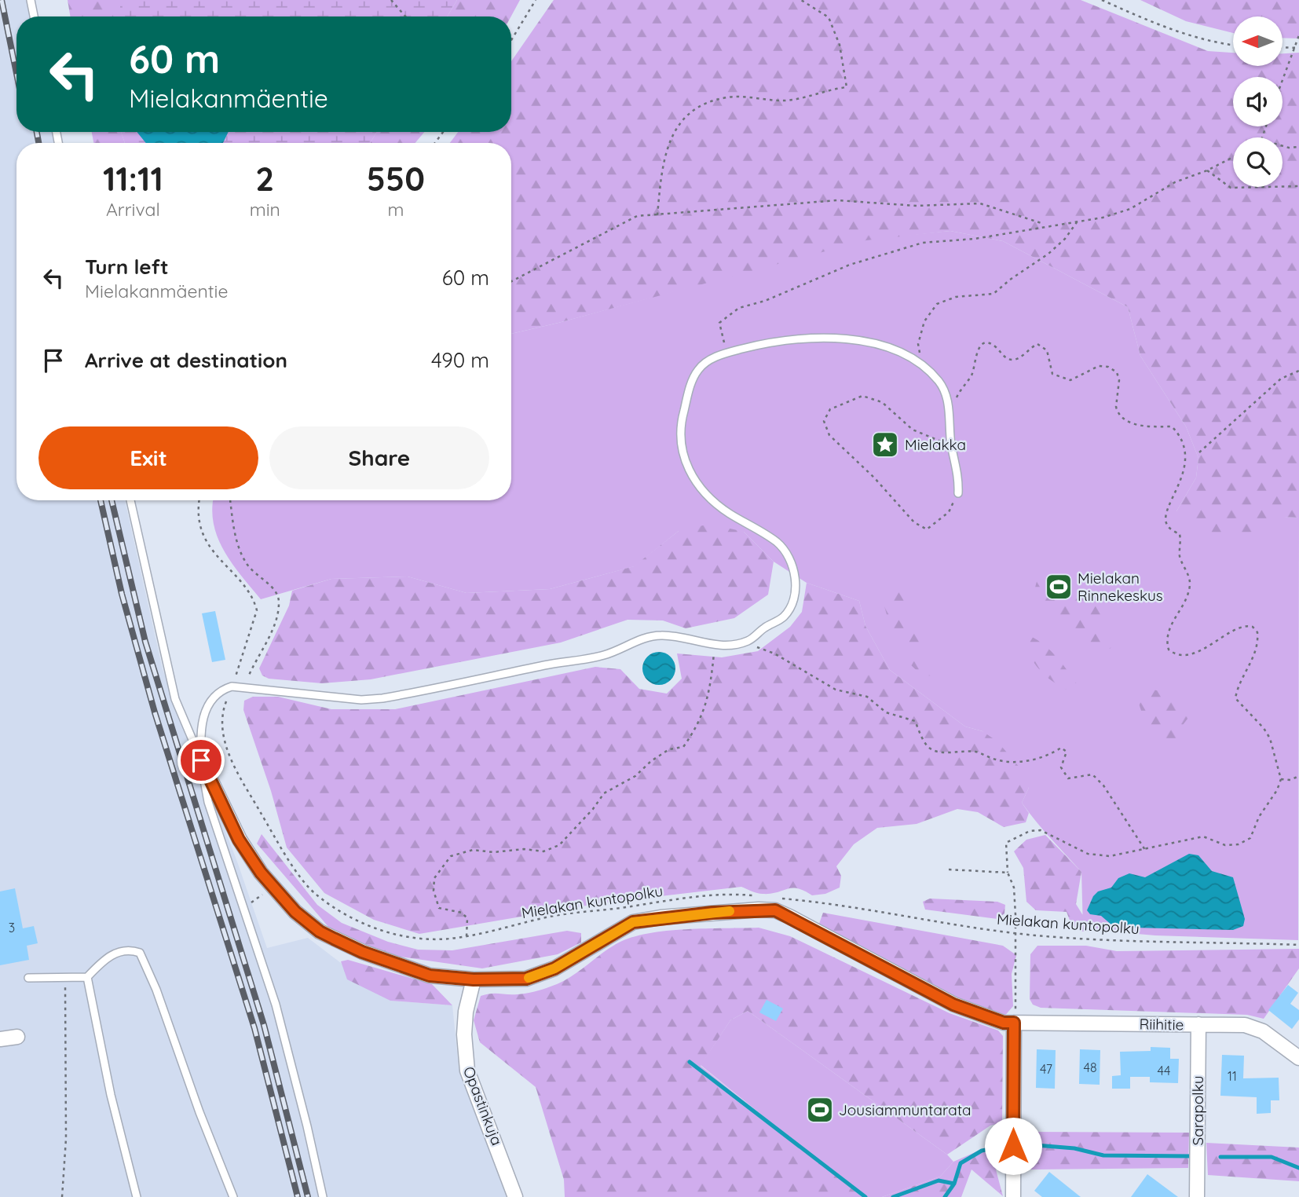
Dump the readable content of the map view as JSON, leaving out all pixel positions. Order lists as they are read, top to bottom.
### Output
{
  "streets": {
    "street": ["Riihitie", "Opastinkuja", "Sarapolku"],
    "path": ["Mielakan kuntopolku"]
  },
  "crossings": [
    ["Riihitie", "Opastinkuja"],
    ["Riihitie", "Sarapolku"]
  ],
  "places": {
    "place": ["Mielakka"],
    "sports": ["Mielakan Rinnekeskus", "Jousiammuntarata"]
  },
  "house_numbers": [
    "3",
    "48",
    "47",
    "44",
    "11"
  ],
  "north": "left",
  "page": {
    "turn": ["60 m", "Mielakanmäentie"],
    "eta": [
      "11:11",
      "Arrival",
      "2",
      "min",
      "550",
      "m"
    ],
    "list": [
      {
        "name": "Turn left",
        "note": "Mielakanmäentie",
        "value": "60 m"
      },
      {
        "name": "Arrive at destination",
        "value": "490 m"
      }
    ],
    "buttons": ["Exit", "Share"]
  }
}
